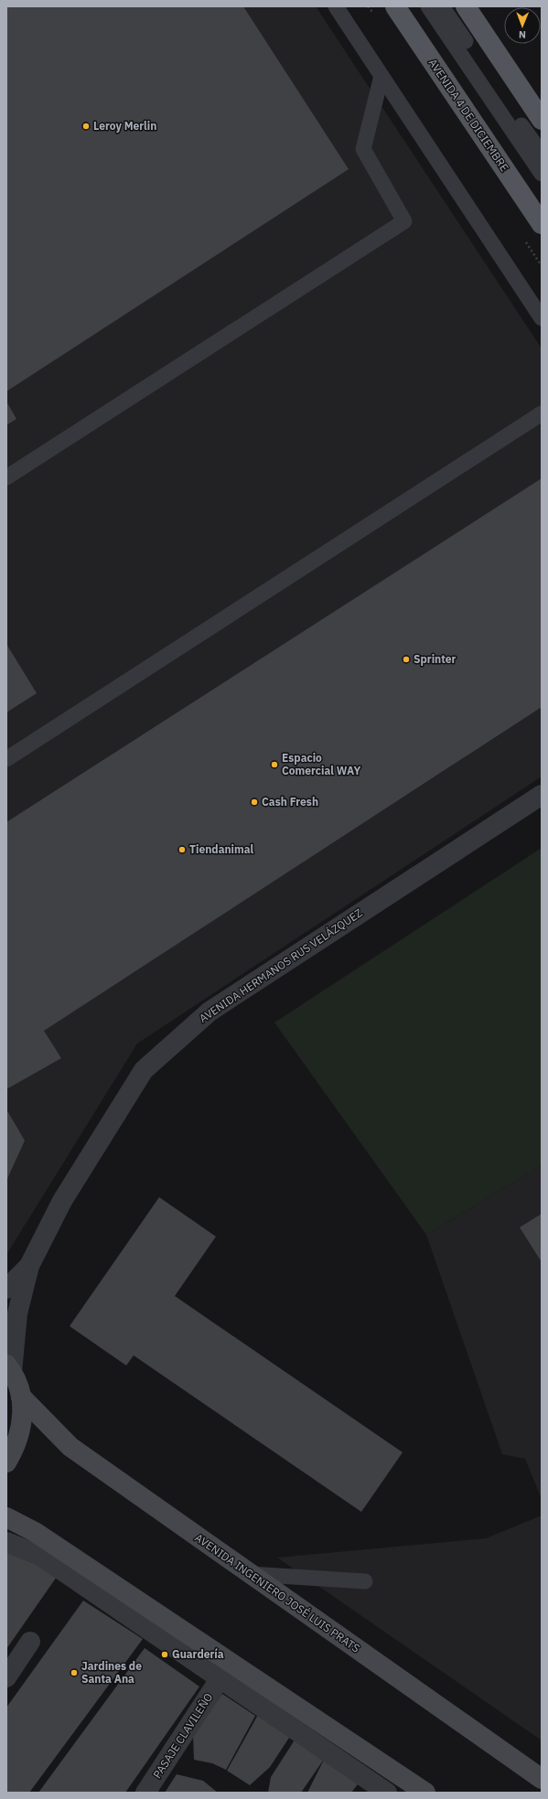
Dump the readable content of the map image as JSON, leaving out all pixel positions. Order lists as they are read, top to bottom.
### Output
{
  "streets": {
    "main road": ["AVENIDA 4 DE DICIEMBRE", "AVENIDA INGENIERO JOSÉ LUIS PRATS"],
    "street": ["AVENIDA HERMANOS RUS VELÁZQUEZ", "PASAJE CLAVILEÑO"]
  },
  "places": [
    "Leroy Merlin",
    "Sprinter",
    "Espacio Comercial WAY",
    "Cash Fresh",
    "Tiendanimal",
    "Guardería",
    "Jardines de Santa Ana"
  ],
  "north": "bottom"
}
